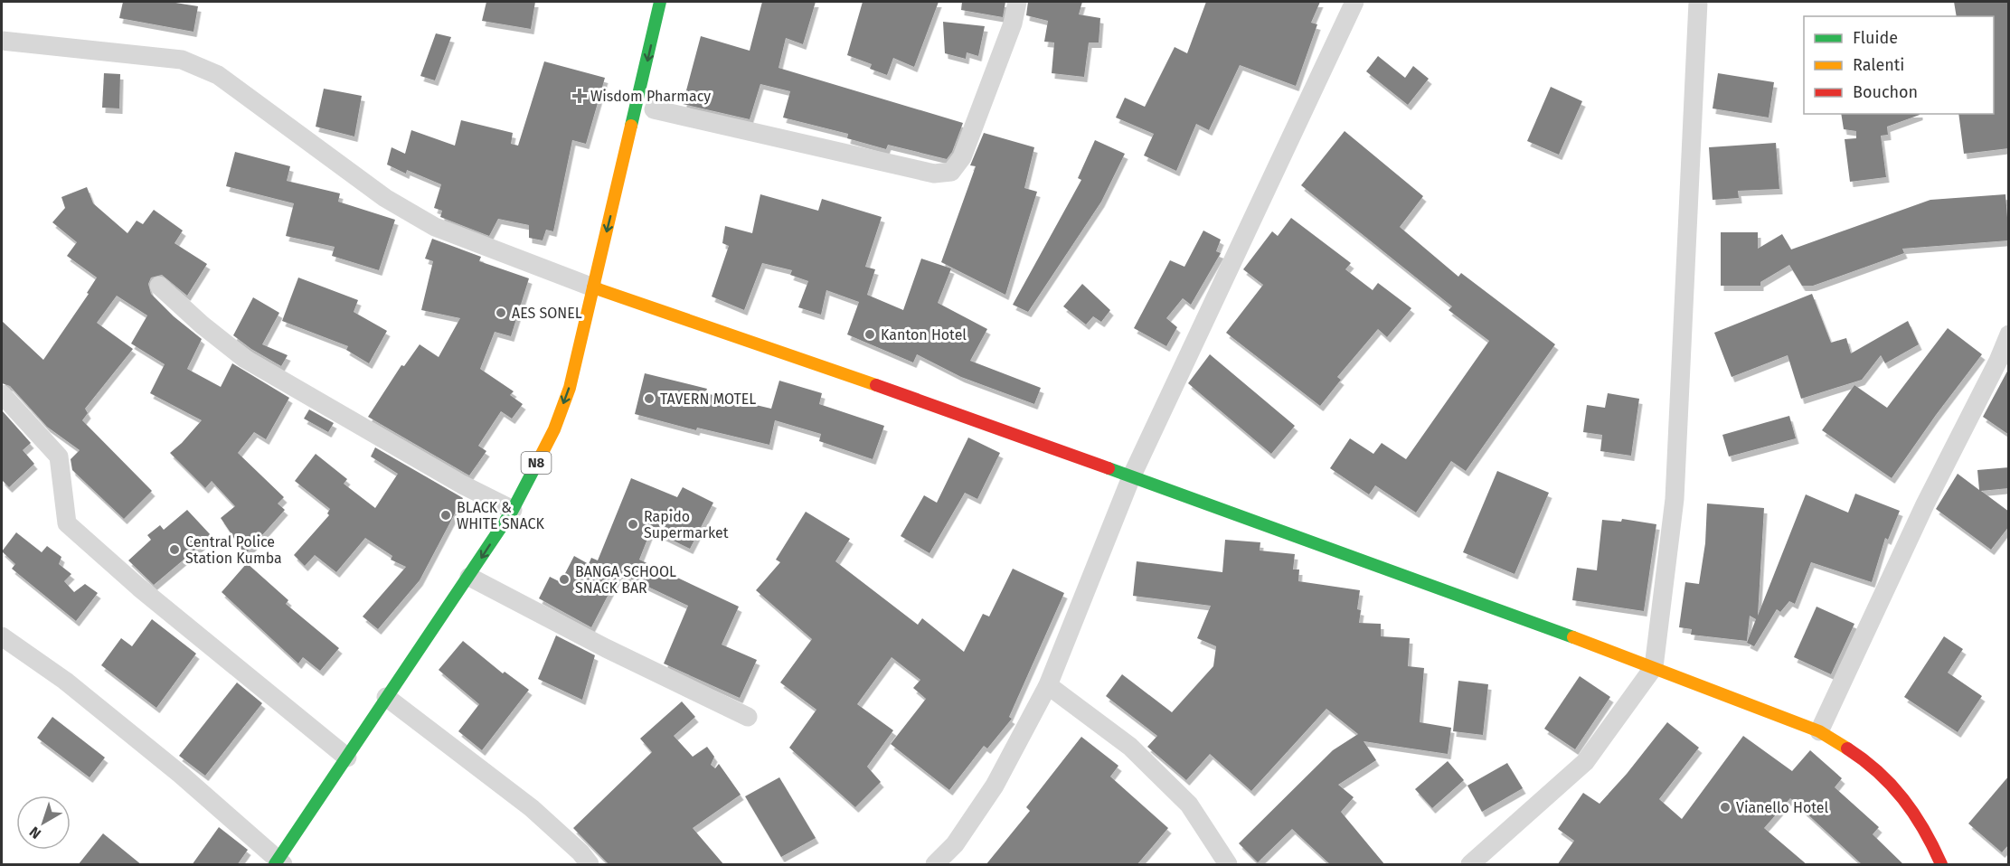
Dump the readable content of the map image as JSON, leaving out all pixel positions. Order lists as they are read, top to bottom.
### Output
{
  "streets": {
    "main road": ["N8"]
  },
  "places": {
    "health": ["Wisdom Pharmacy"],
    "other": [
      "AES SONEL",
      "Kanton Hotel",
      "TAVERN MOTEL",
      "BLACK & WHITE SNACK",
      "Rapido Supermarket",
      "Central Police Station Kumba",
      "BANGA SCHOOL SNACK BAR",
      "Vianello Hotel"
    ]
  },
  "legend": ["Fluide", "Ralenti", "Bouchon"],
  "north": "bottom left"
}
